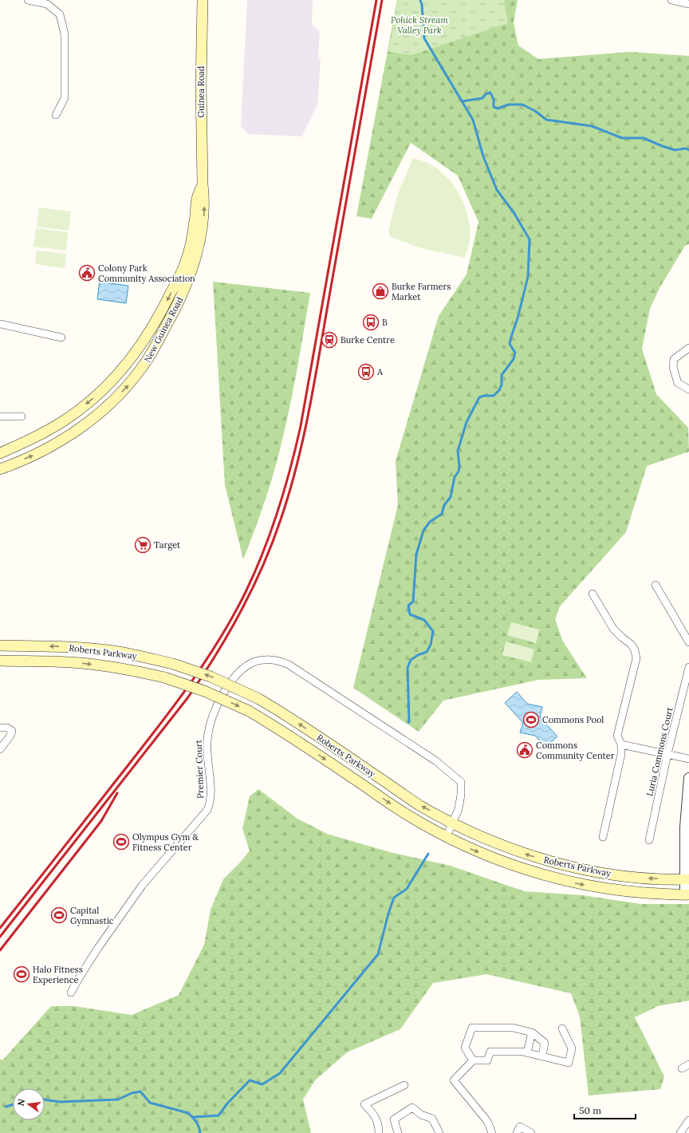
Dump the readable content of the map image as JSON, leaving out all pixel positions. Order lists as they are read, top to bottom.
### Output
{
  "streets": {
    "main road": ["Guinea Road", "New Guinea Road", "Roberts Parkway"],
    "street": ["Luria Commons Court", "Premier Court"]
  },
  "crossings": [
    ["Guinea Road", "New Guinea Road"],
    ["Roberts Parkway", "Premier Court"]
  ],
  "parks": ["Pohick Stream Valley Park"],
  "places": {
    "public building": ["Colony Park Community Association", "Commons Community Center"],
    "shop": ["Burke Farmers Market"],
    "bus stop": ["B", "A"],
    "station": ["Burke Centre"],
    "supermarket": ["Target"],
    "sports": [
      "Commons Pool",
      "Olympus Gym & Fitness Center",
      "Capital Gymnastic",
      "Halo Fitness Experience"
    ]
  },
  "scale_bar": "50 m",
  "north": "left"
}
